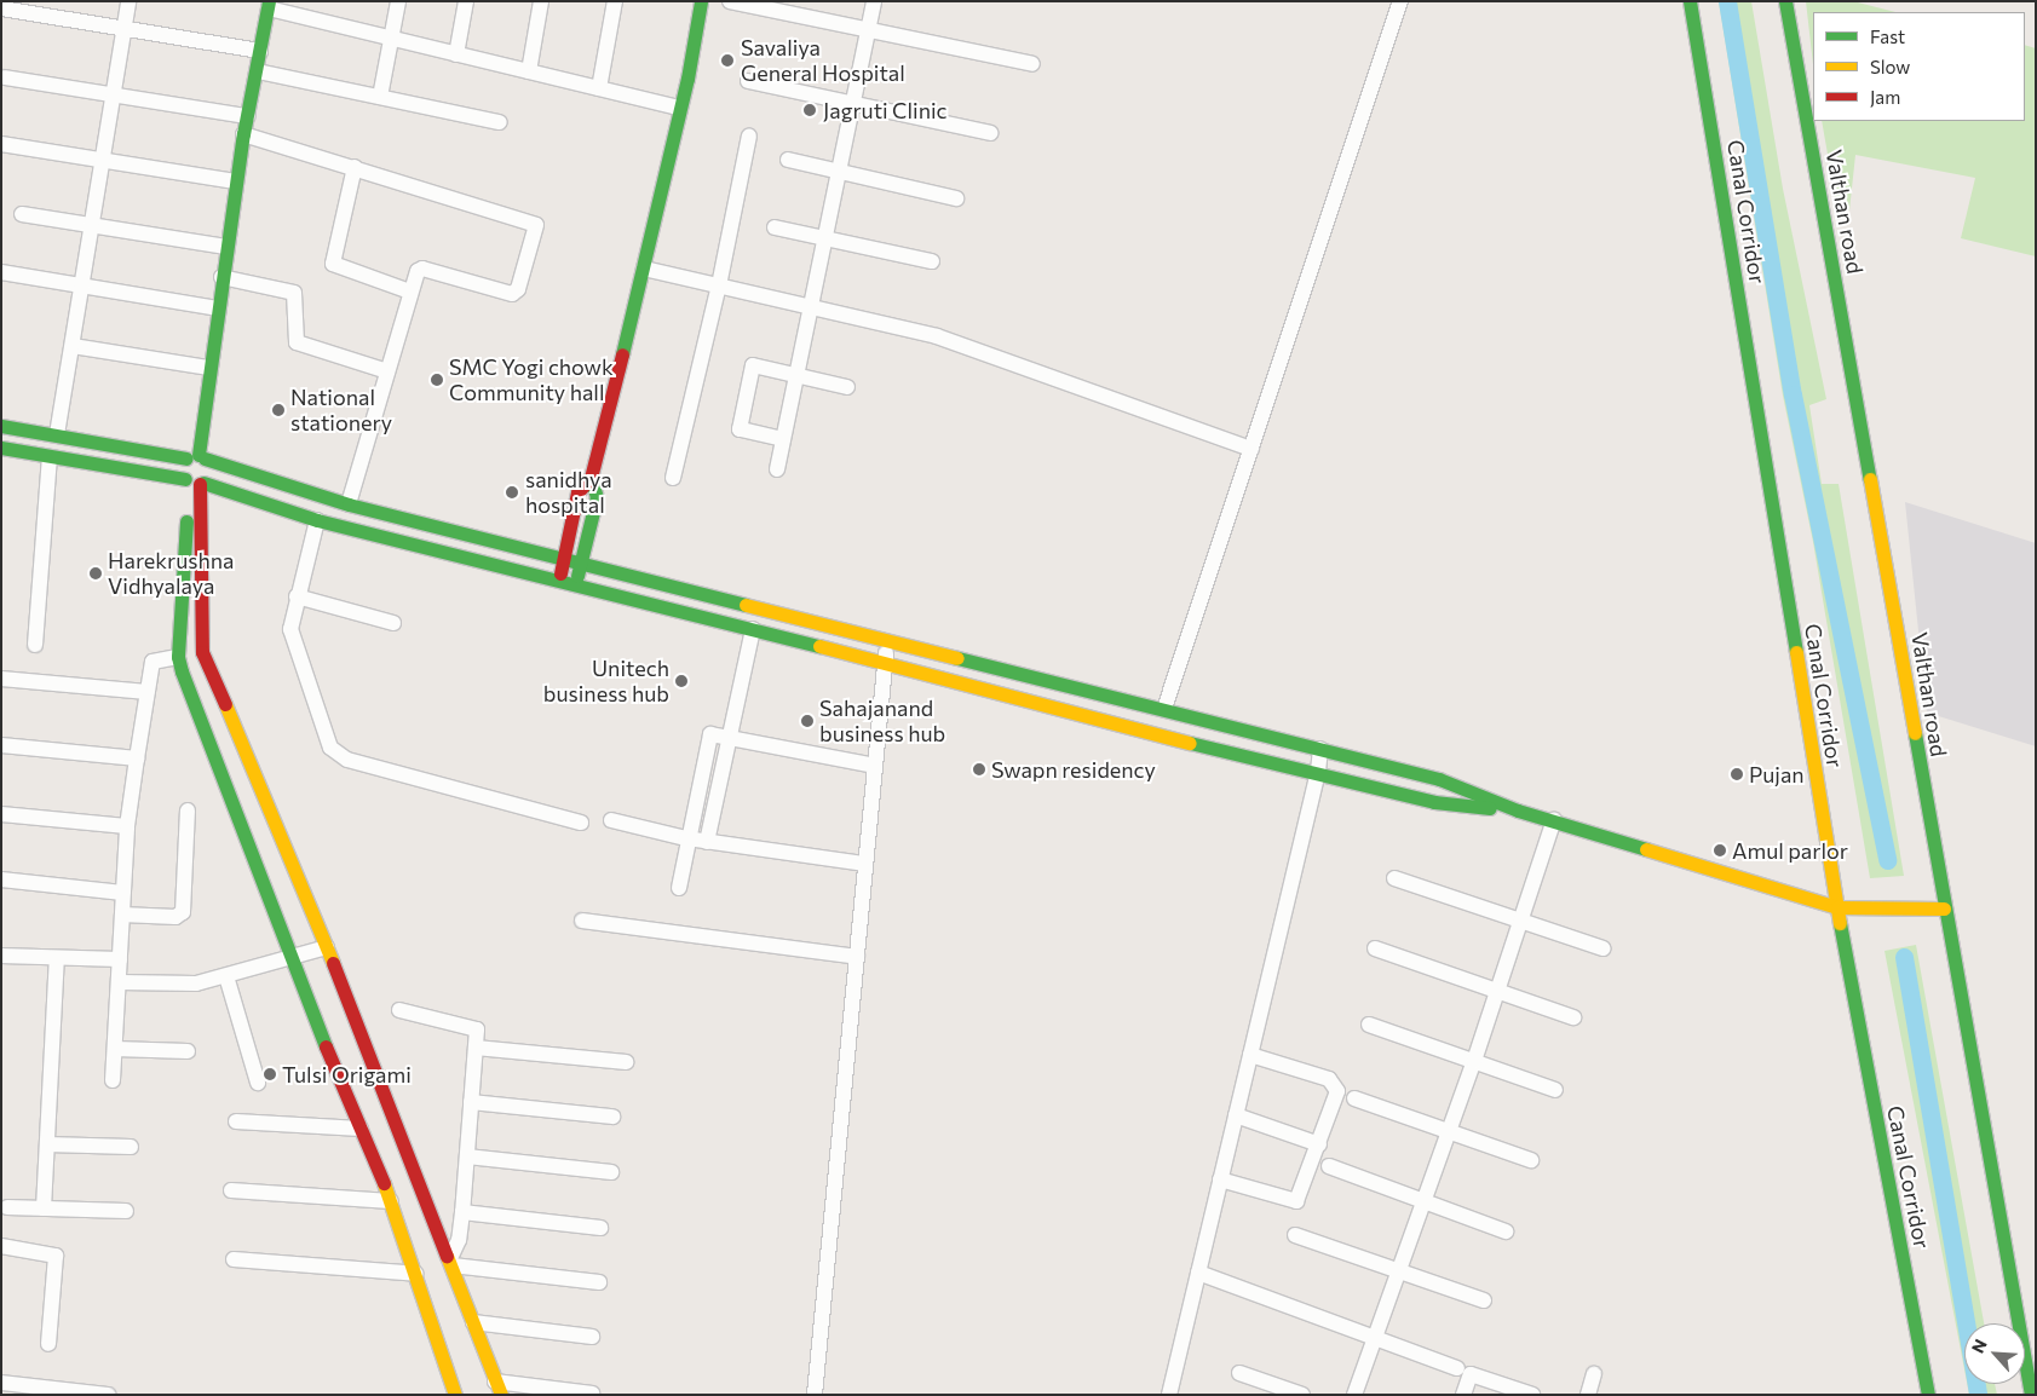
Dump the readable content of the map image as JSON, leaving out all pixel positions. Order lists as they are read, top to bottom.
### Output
{
  "streets": {
    "street": ["Canal Corridor", "Valthan road"]
  },
  "places": [
    "Savaliya General Hospital",
    "Jagruti Clinic",
    "SMC Yogi chowk Community hall",
    "National stationery",
    "sanidhya hospital",
    "Harekrushna Vidhyalaya",
    "Unitech business hub",
    "Sahajanand business hub",
    "Swapn residency",
    "Pujan",
    "Amul parlor",
    "Tulsi Origami"
  ],
  "legend": ["Fast", "Slow", "Jam"],
  "north": "top left"
}
